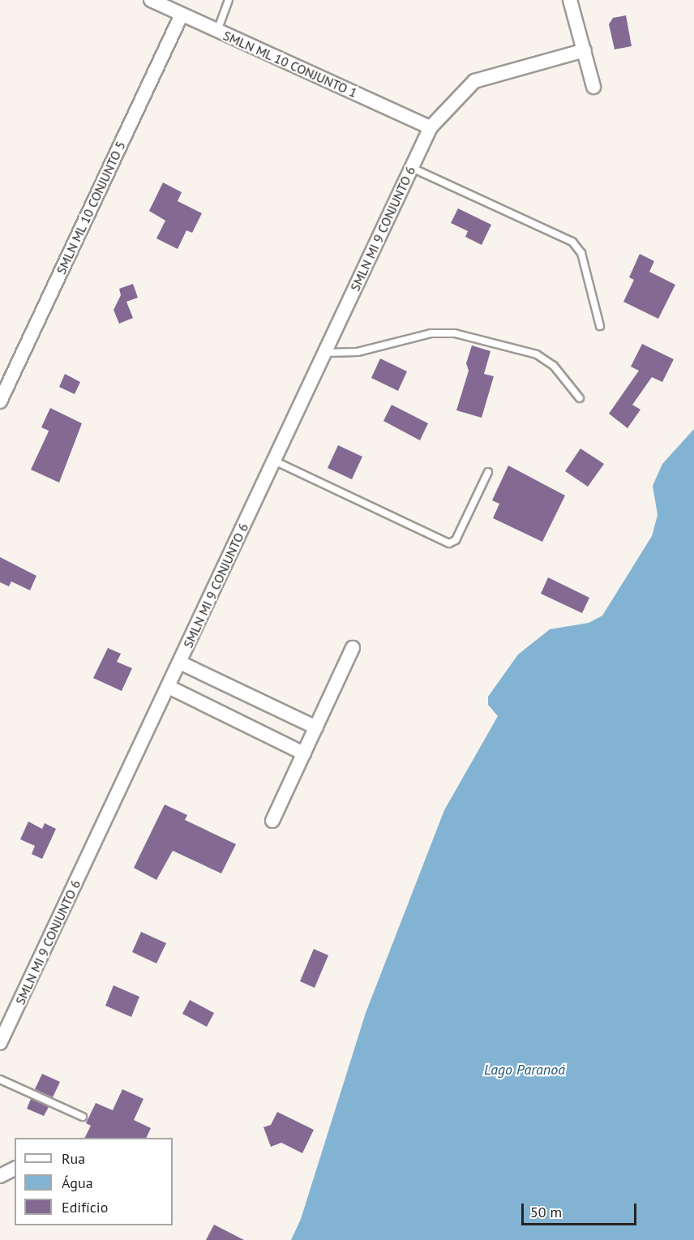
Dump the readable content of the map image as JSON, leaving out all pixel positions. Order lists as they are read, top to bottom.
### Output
{
  "streets": {
    "street": ["SMLN ML 10 CONJUNTO 1", "SMLN ML 10 CONJUNTO 5", "SMLN MI 9 CONJUNTO 6"]
  },
  "crossings": [
    ["SMLN ML 10 CONJUNTO 1", "SMLN ML 10 CONJUNTO 5"],
    ["SMLN ML 10 CONJUNTO 1", "SMLN MI 9 CONJUNTO 6"]
  ],
  "water": ["Lago Paranoá"],
  "legend": ["Rua", "Água", "Edifício"],
  "scale_bar": "50 m"
}
